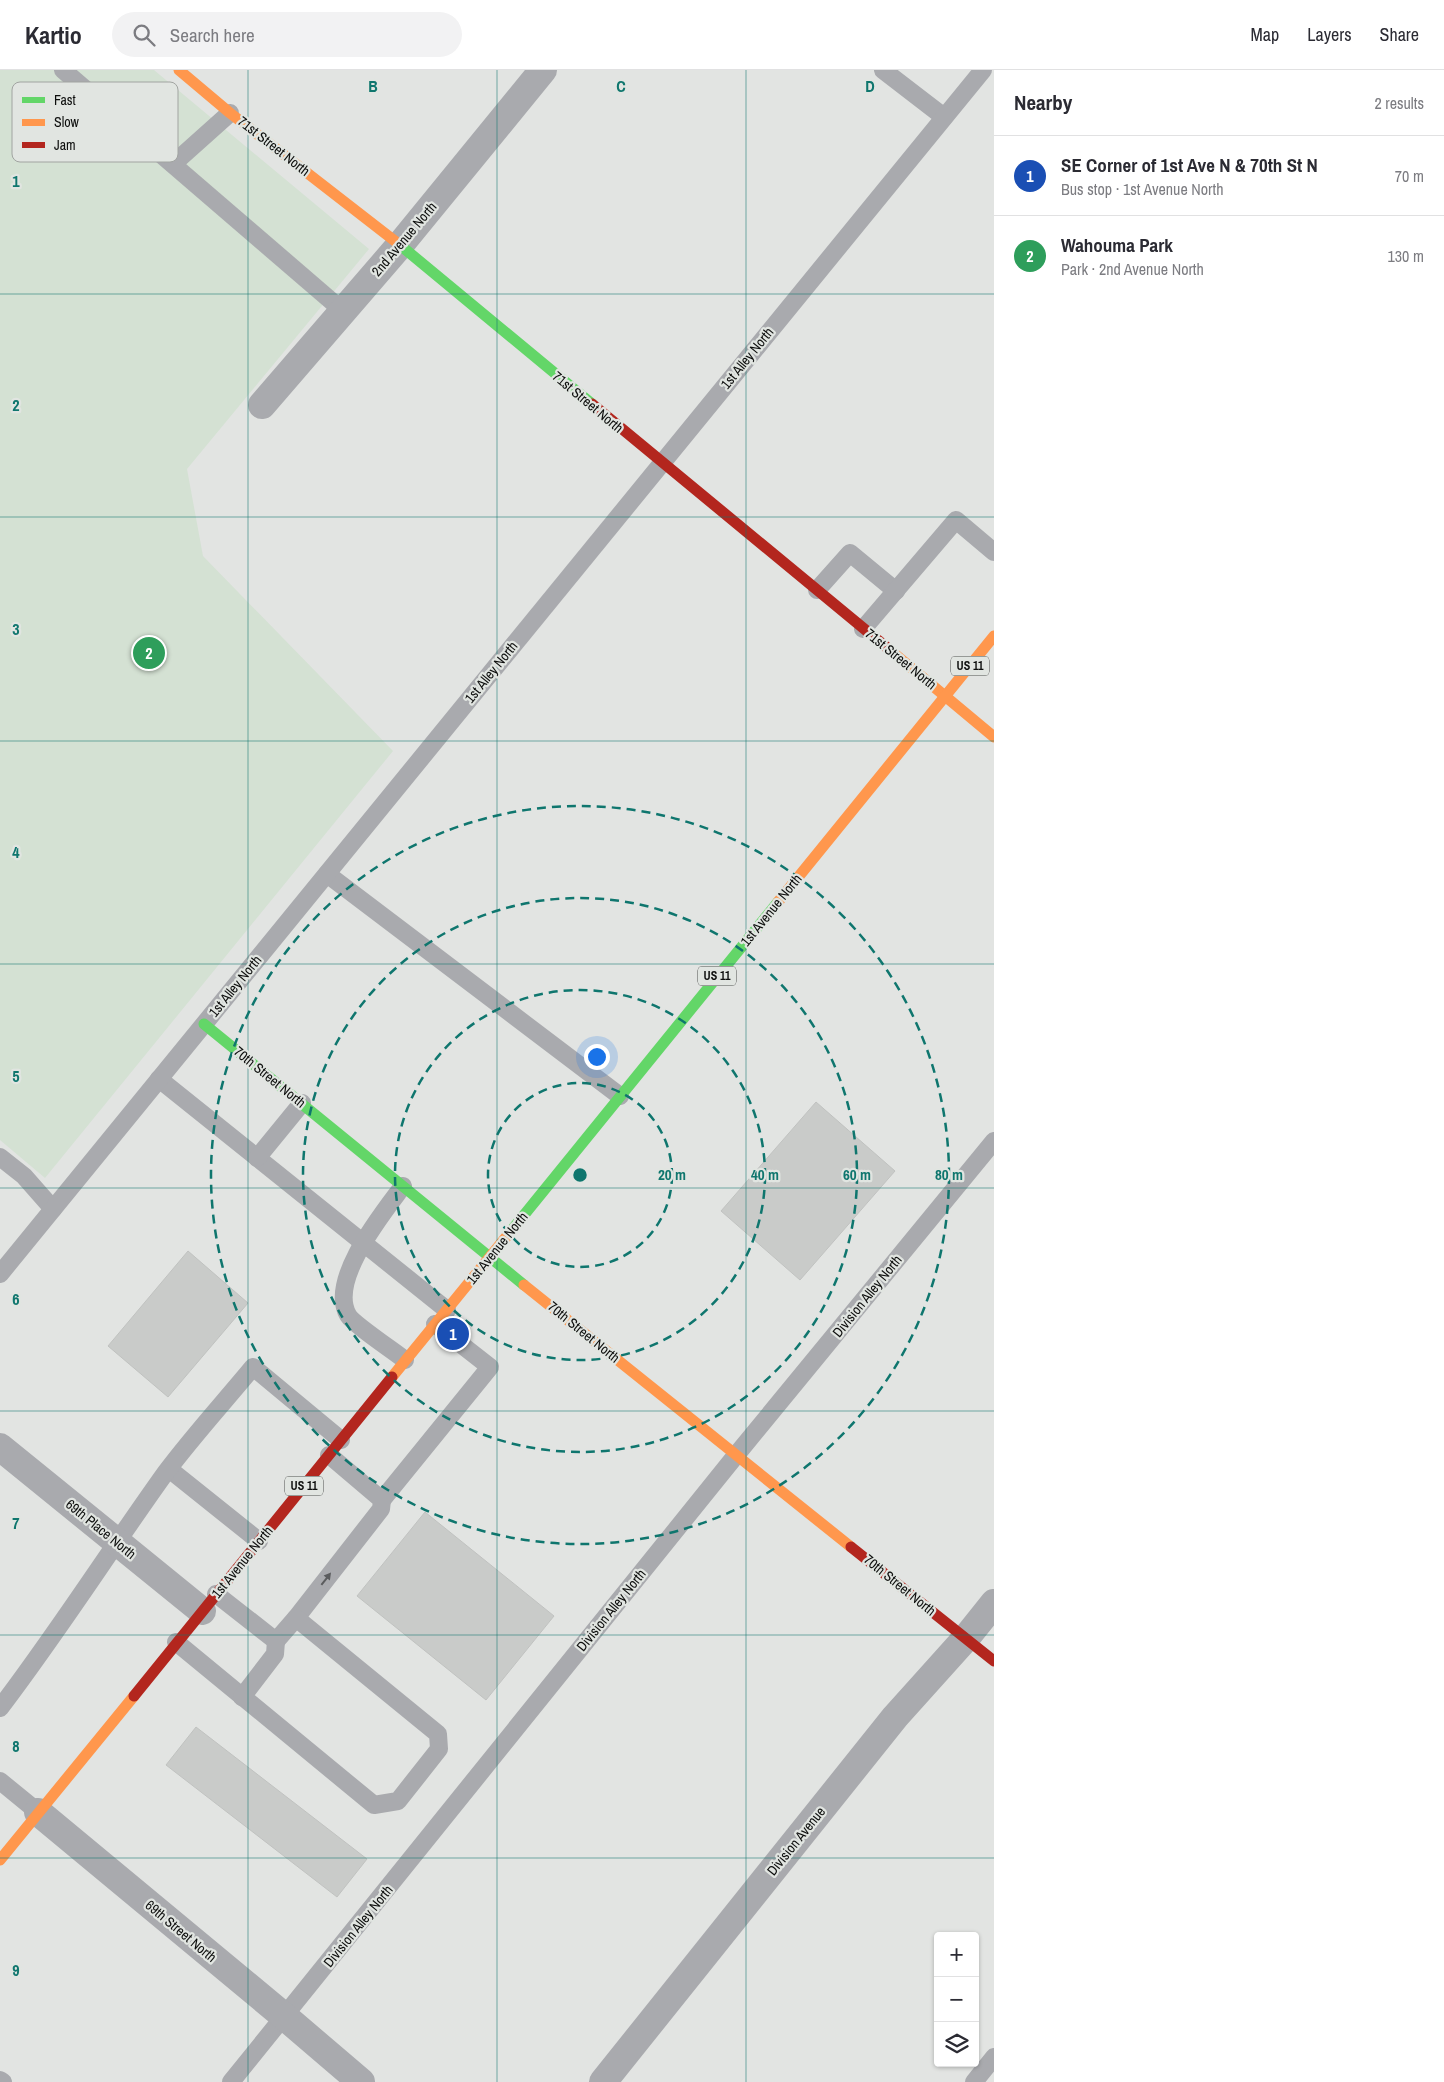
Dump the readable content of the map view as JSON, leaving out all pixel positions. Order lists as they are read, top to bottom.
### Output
{
  "streets": {
    "street": [
      "71st Street North",
      "2nd Avenue North",
      "US 11",
      "1st Avenue North",
      "70th Street North",
      "69th Place North",
      "Division Avenue",
      "69th Street North"
    ],
    "lane": ["1st Alley North", "Division Alley North"]
  },
  "crossings": [
    ["71st Street North", "2nd Avenue North"],
    ["71st Street North", "1st Alley North"],
    ["71st Street North", "1st Avenue North"],
    ["1st Alley North", "70th Street North"],
    ["1st Avenue North", "70th Street North"],
    ["1st Avenue North", "69th Place North"],
    ["1st Avenue North", "69th Street North"],
    ["70th Street North", "Division Alley North"],
    ["70th Street North", "Division Avenue"],
    ["Division Alley North", "69th Street North"]
  ],
  "legend": ["Fast", "Slow", "Jam"],
  "page": {
    "header": "Kartio",
    "search": "Search here",
    "nav": ["Map", "Layers", "Share"],
    "heading": ["Nearby", "2 results"],
    "list": [
      {
        "mark": "1",
        "name": "SE Corner of 1st Ave N & 70th St N",
        "note": "Bus stop · 1st Avenue North",
        "value": "70 m"
      },
      {
        "mark": "2",
        "name": "Wahouma Park",
        "note": "Park · 2nd Avenue North",
        "value": "130 m"
      }
    ],
    "pins": ["2", "1"],
    "map_buttons": ["+", "−"]
  },
  "grid": {
    "columns": ["B", "C", "D"],
    "rows": [
      "1",
      "2",
      "3",
      "4",
      "5",
      "6",
      "7",
      "8",
      "9"
    ]
  },
  "rings": [
    "20 m",
    "40 m",
    "60 m",
    "80 m"
  ]
}
